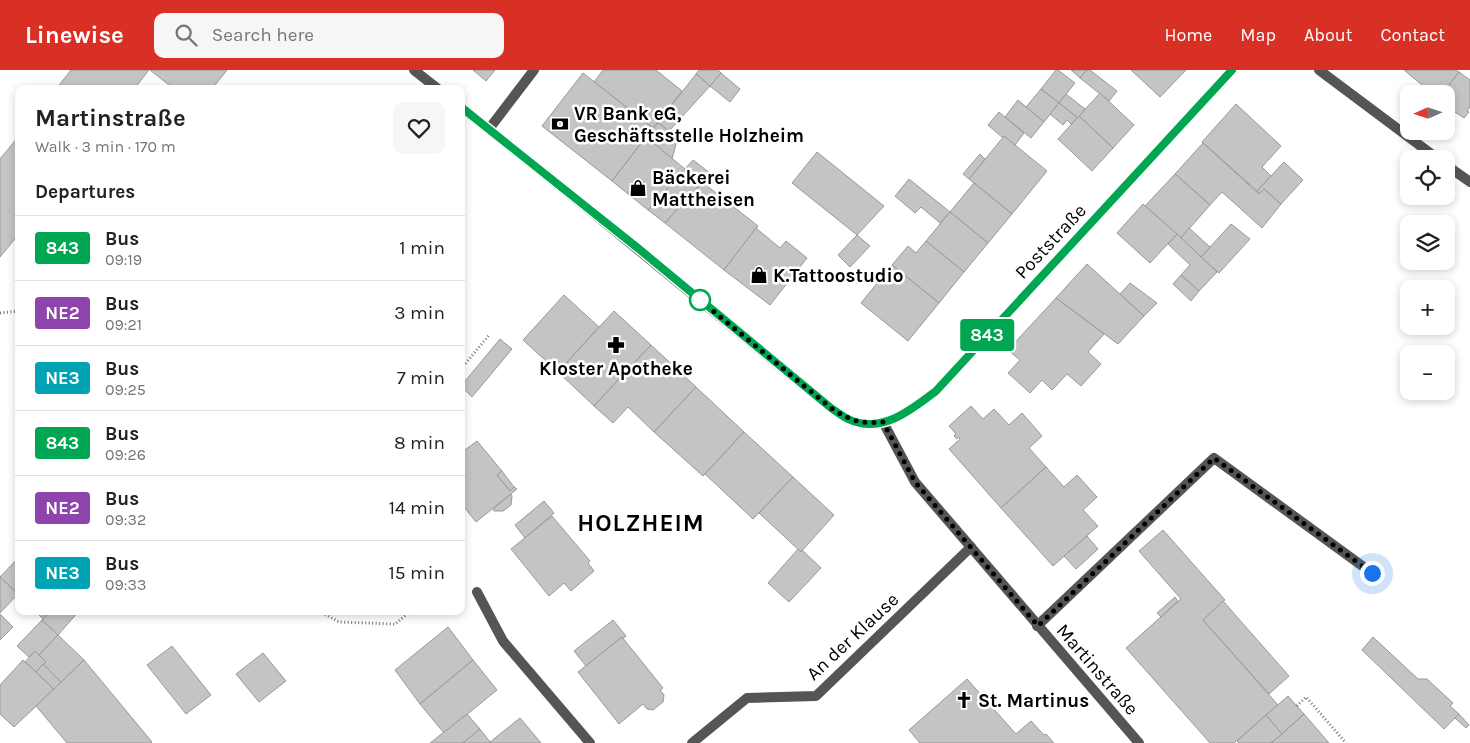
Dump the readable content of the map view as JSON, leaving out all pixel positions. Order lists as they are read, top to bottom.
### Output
{
  "streets": {
    "street": ["Poststraße", "An der Klause", "Martinstraße"]
  },
  "crossings": [
    ["Poststraße", "Martinstraße"],
    ["An der Klause", "Martinstraße"]
  ],
  "districts": ["HOLZHEIM"],
  "places": {
    "bank": ["VR Bank eG, Geschäftsstelle Holzheim"],
    "shop": ["Bäckerei Mattheisen", "K.Tattoostudio"],
    "pharmacy": ["Kloster Apotheke"],
    "church": ["St. Martinus"]
  },
  "lines": ["bus line 843"],
  "north": "left",
  "page": {
    "header": "Linewise",
    "search": "Search here",
    "nav": [
      "Home",
      "Map",
      "About",
      "Contact"
    ],
    "on_map": "843",
    "map_buttons": ["+", "−"],
    "heading": [
      ["Martinstraße", "Walk · 3 min · 170 m"],
      "Departures"
    ],
    "list": [
      {
        "mark": "843",
        "name": "Bus",
        "note": "09:19",
        "value": "1 min"
      },
      {
        "mark": "NE2",
        "name": "Bus",
        "note": "09:21",
        "value": "3 min"
      },
      {
        "mark": "NE3",
        "name": "Bus",
        "note": "09:25",
        "value": "7 min"
      },
      {
        "mark": "843",
        "name": "Bus",
        "note": "09:26",
        "value": "8 min"
      },
      {
        "mark": "NE2",
        "name": "Bus",
        "note": "09:32",
        "value": "14 min"
      },
      {
        "mark": "NE3",
        "name": "Bus",
        "note": "09:33",
        "value": "15 min"
      }
    ]
  }
}
